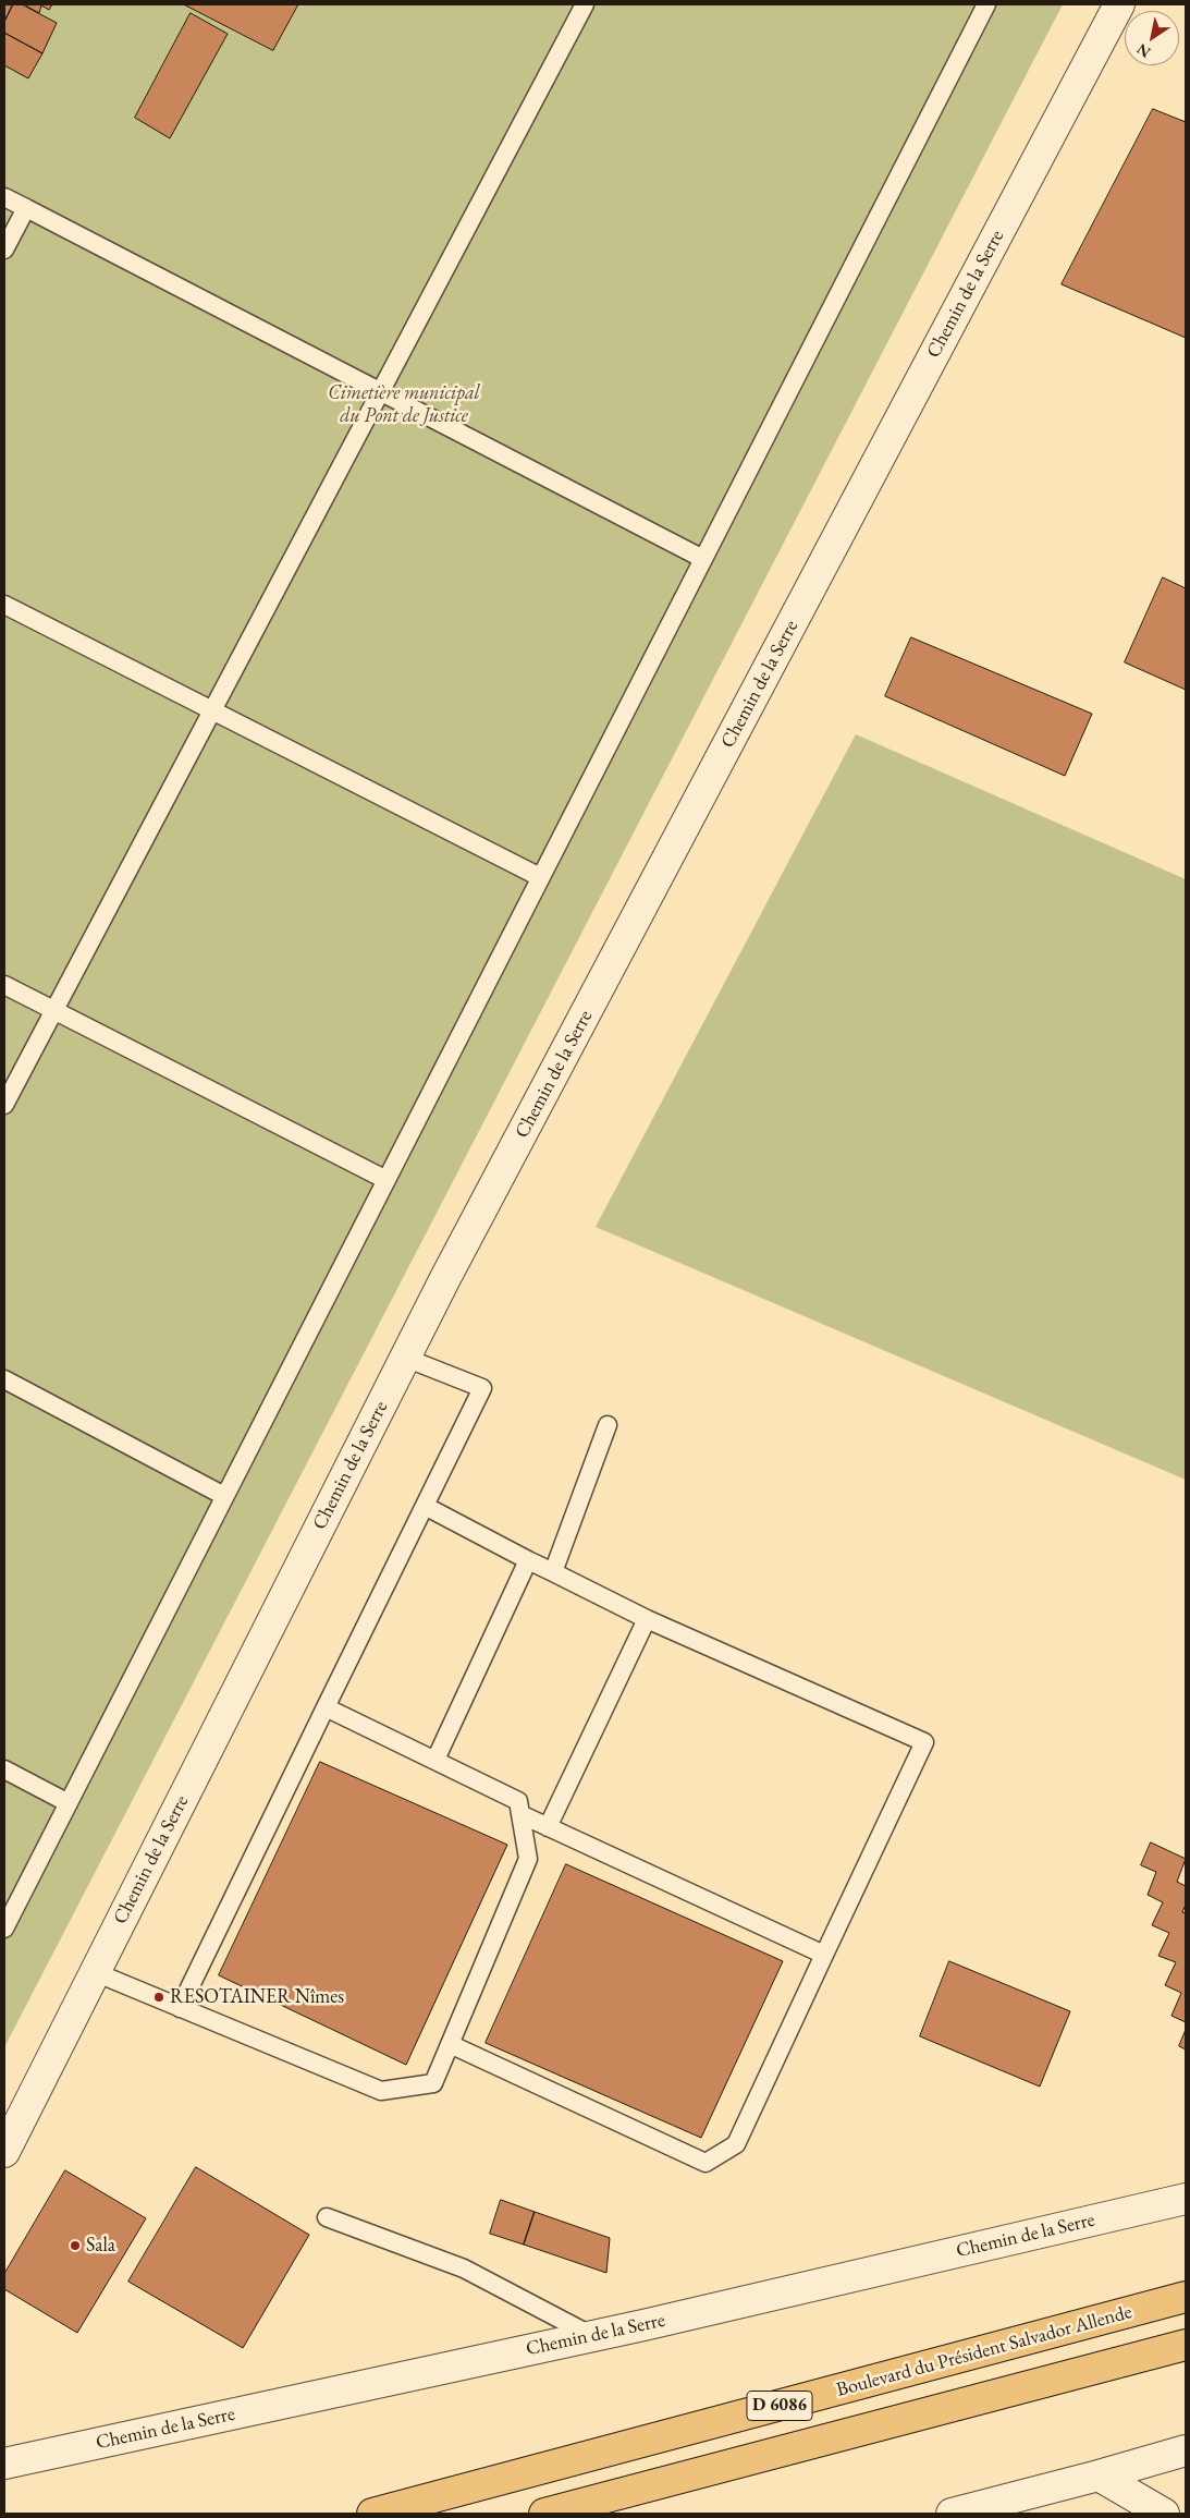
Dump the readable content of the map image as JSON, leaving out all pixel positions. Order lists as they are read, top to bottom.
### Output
{
  "streets": {
    "main road": ["Boulevard du Président Salvador Allende", "D 6086"],
    "street": ["Chemin de la Serre"]
  },
  "parks": ["Cimetière municipal du Pont de Justice"],
  "places": ["RESOTAINER Nîmes", "Sala"],
  "north": "bottom left"
}
